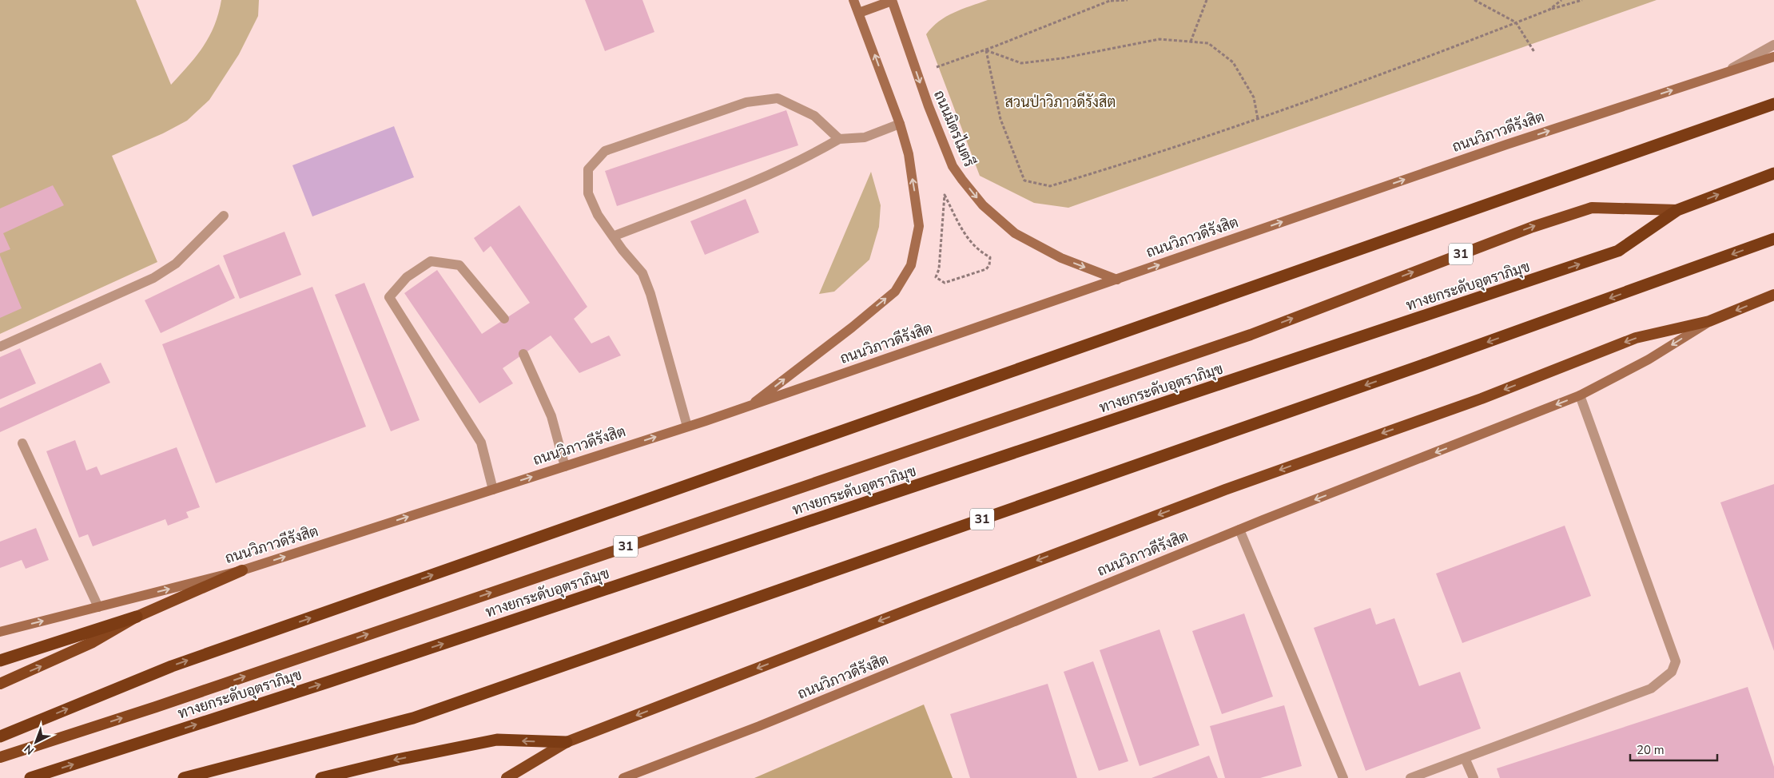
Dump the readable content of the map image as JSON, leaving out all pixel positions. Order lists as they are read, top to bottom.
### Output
{
  "streets": {
    "highway": ["ถนนวิภาวดีรังสิต", "31", "ทางยกระดับอุตราภิมุข"],
    "main road": ["ถนนมิตรไมตรี"]
  },
  "crossings": [
    ["ถนนมิตรไมตรี", "ถนนวิภาวดีรังสิต"],
    ["31", "ทางยกระดับอุตราภิมุข"]
  ],
  "parks": ["สวนป่าวิภาวดีรังสิต"],
  "scale_bar": "20 m",
  "north": "bottom left"
}
